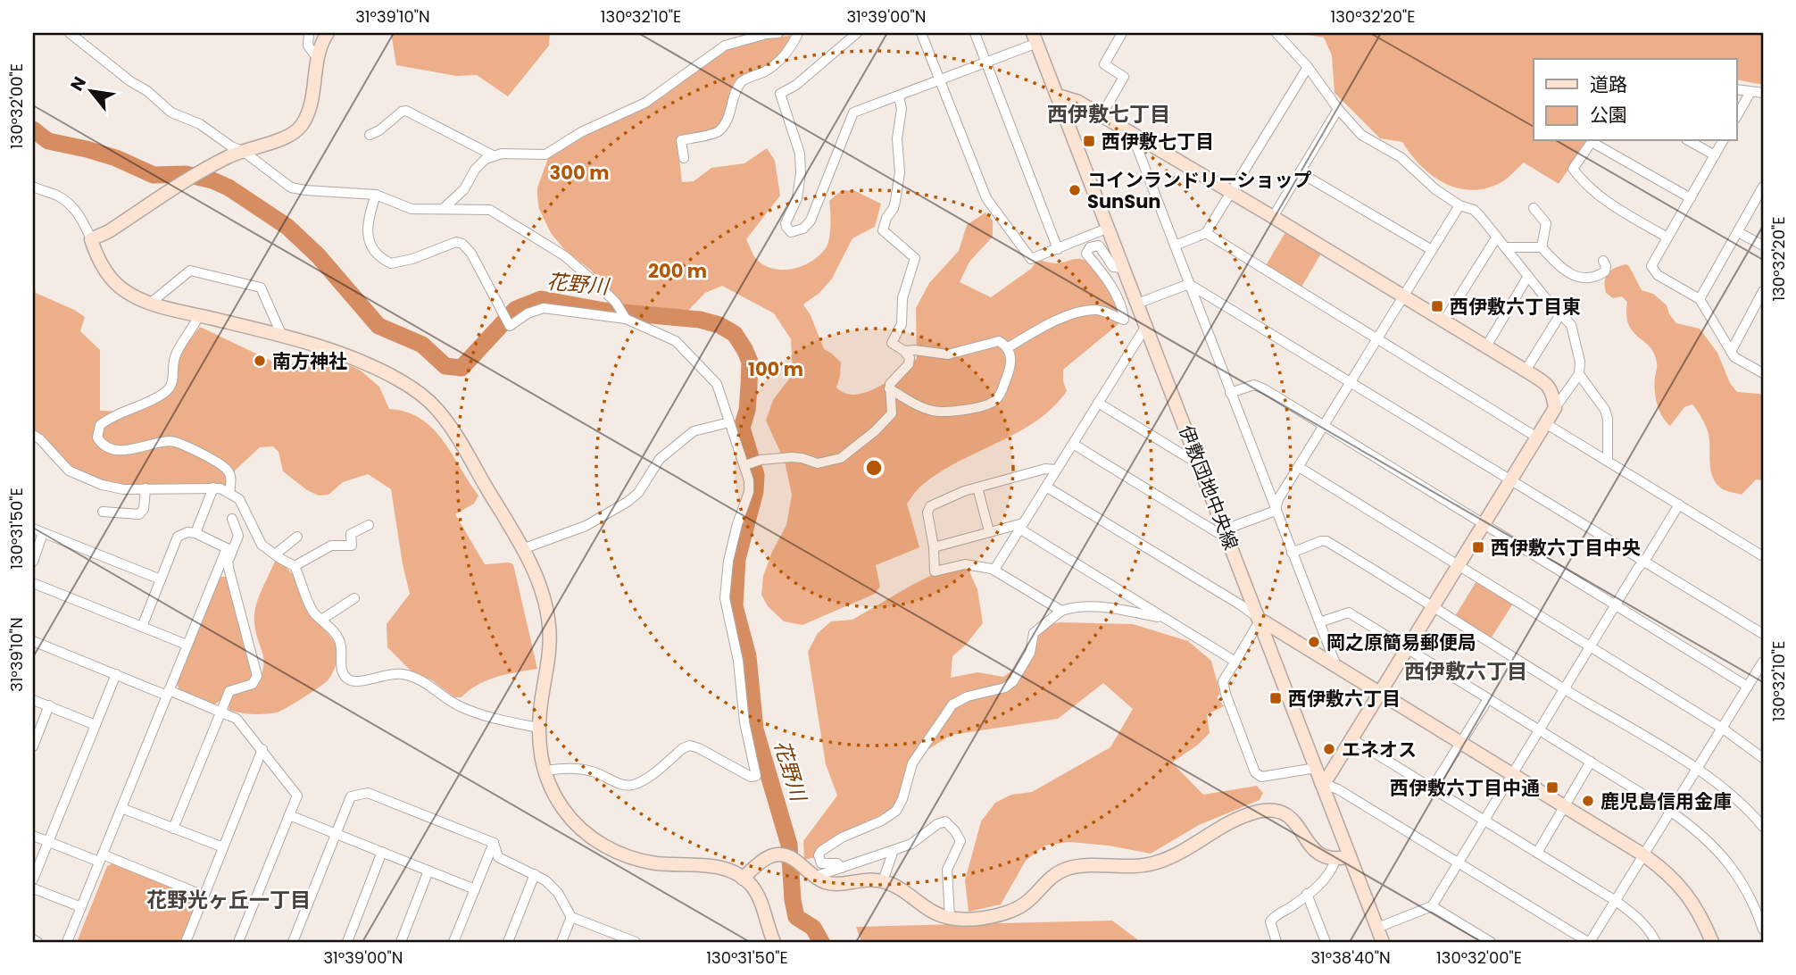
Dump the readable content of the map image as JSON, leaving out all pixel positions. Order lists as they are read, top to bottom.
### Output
{
  "streets": {
    "street": ["伊敷団地中央線"]
  },
  "districts": ["西伊敷七丁目", "西伊敷六丁目", "花野光ヶ丘一丁目"],
  "water": ["花野川"],
  "places": {
    "transit": [
      "西伊敷七丁目",
      "西伊敷六丁目東",
      "西伊敷六丁目中央",
      "西伊敷六丁目",
      "西伊敷六丁目中通"
    ],
    "other": [
      "コインランドリーショップ SunSun",
      "南方神社",
      "岡之原簡易郵便局",
      "エネオス",
      "鹿児島信用金庫"
    ]
  },
  "legend": ["道路", "公園"],
  "north": "top left",
  "coordinates": [
    "31°39'10\"N",
    "130°32'10\"E",
    "31°39'00\"N",
    "130°32'20\"E",
    "130°32'00\"E",
    "130°31'50\"E",
    "31°38'40\"N"
  ],
  "rings": ["300 m", "200 m", "100 m"]
}
